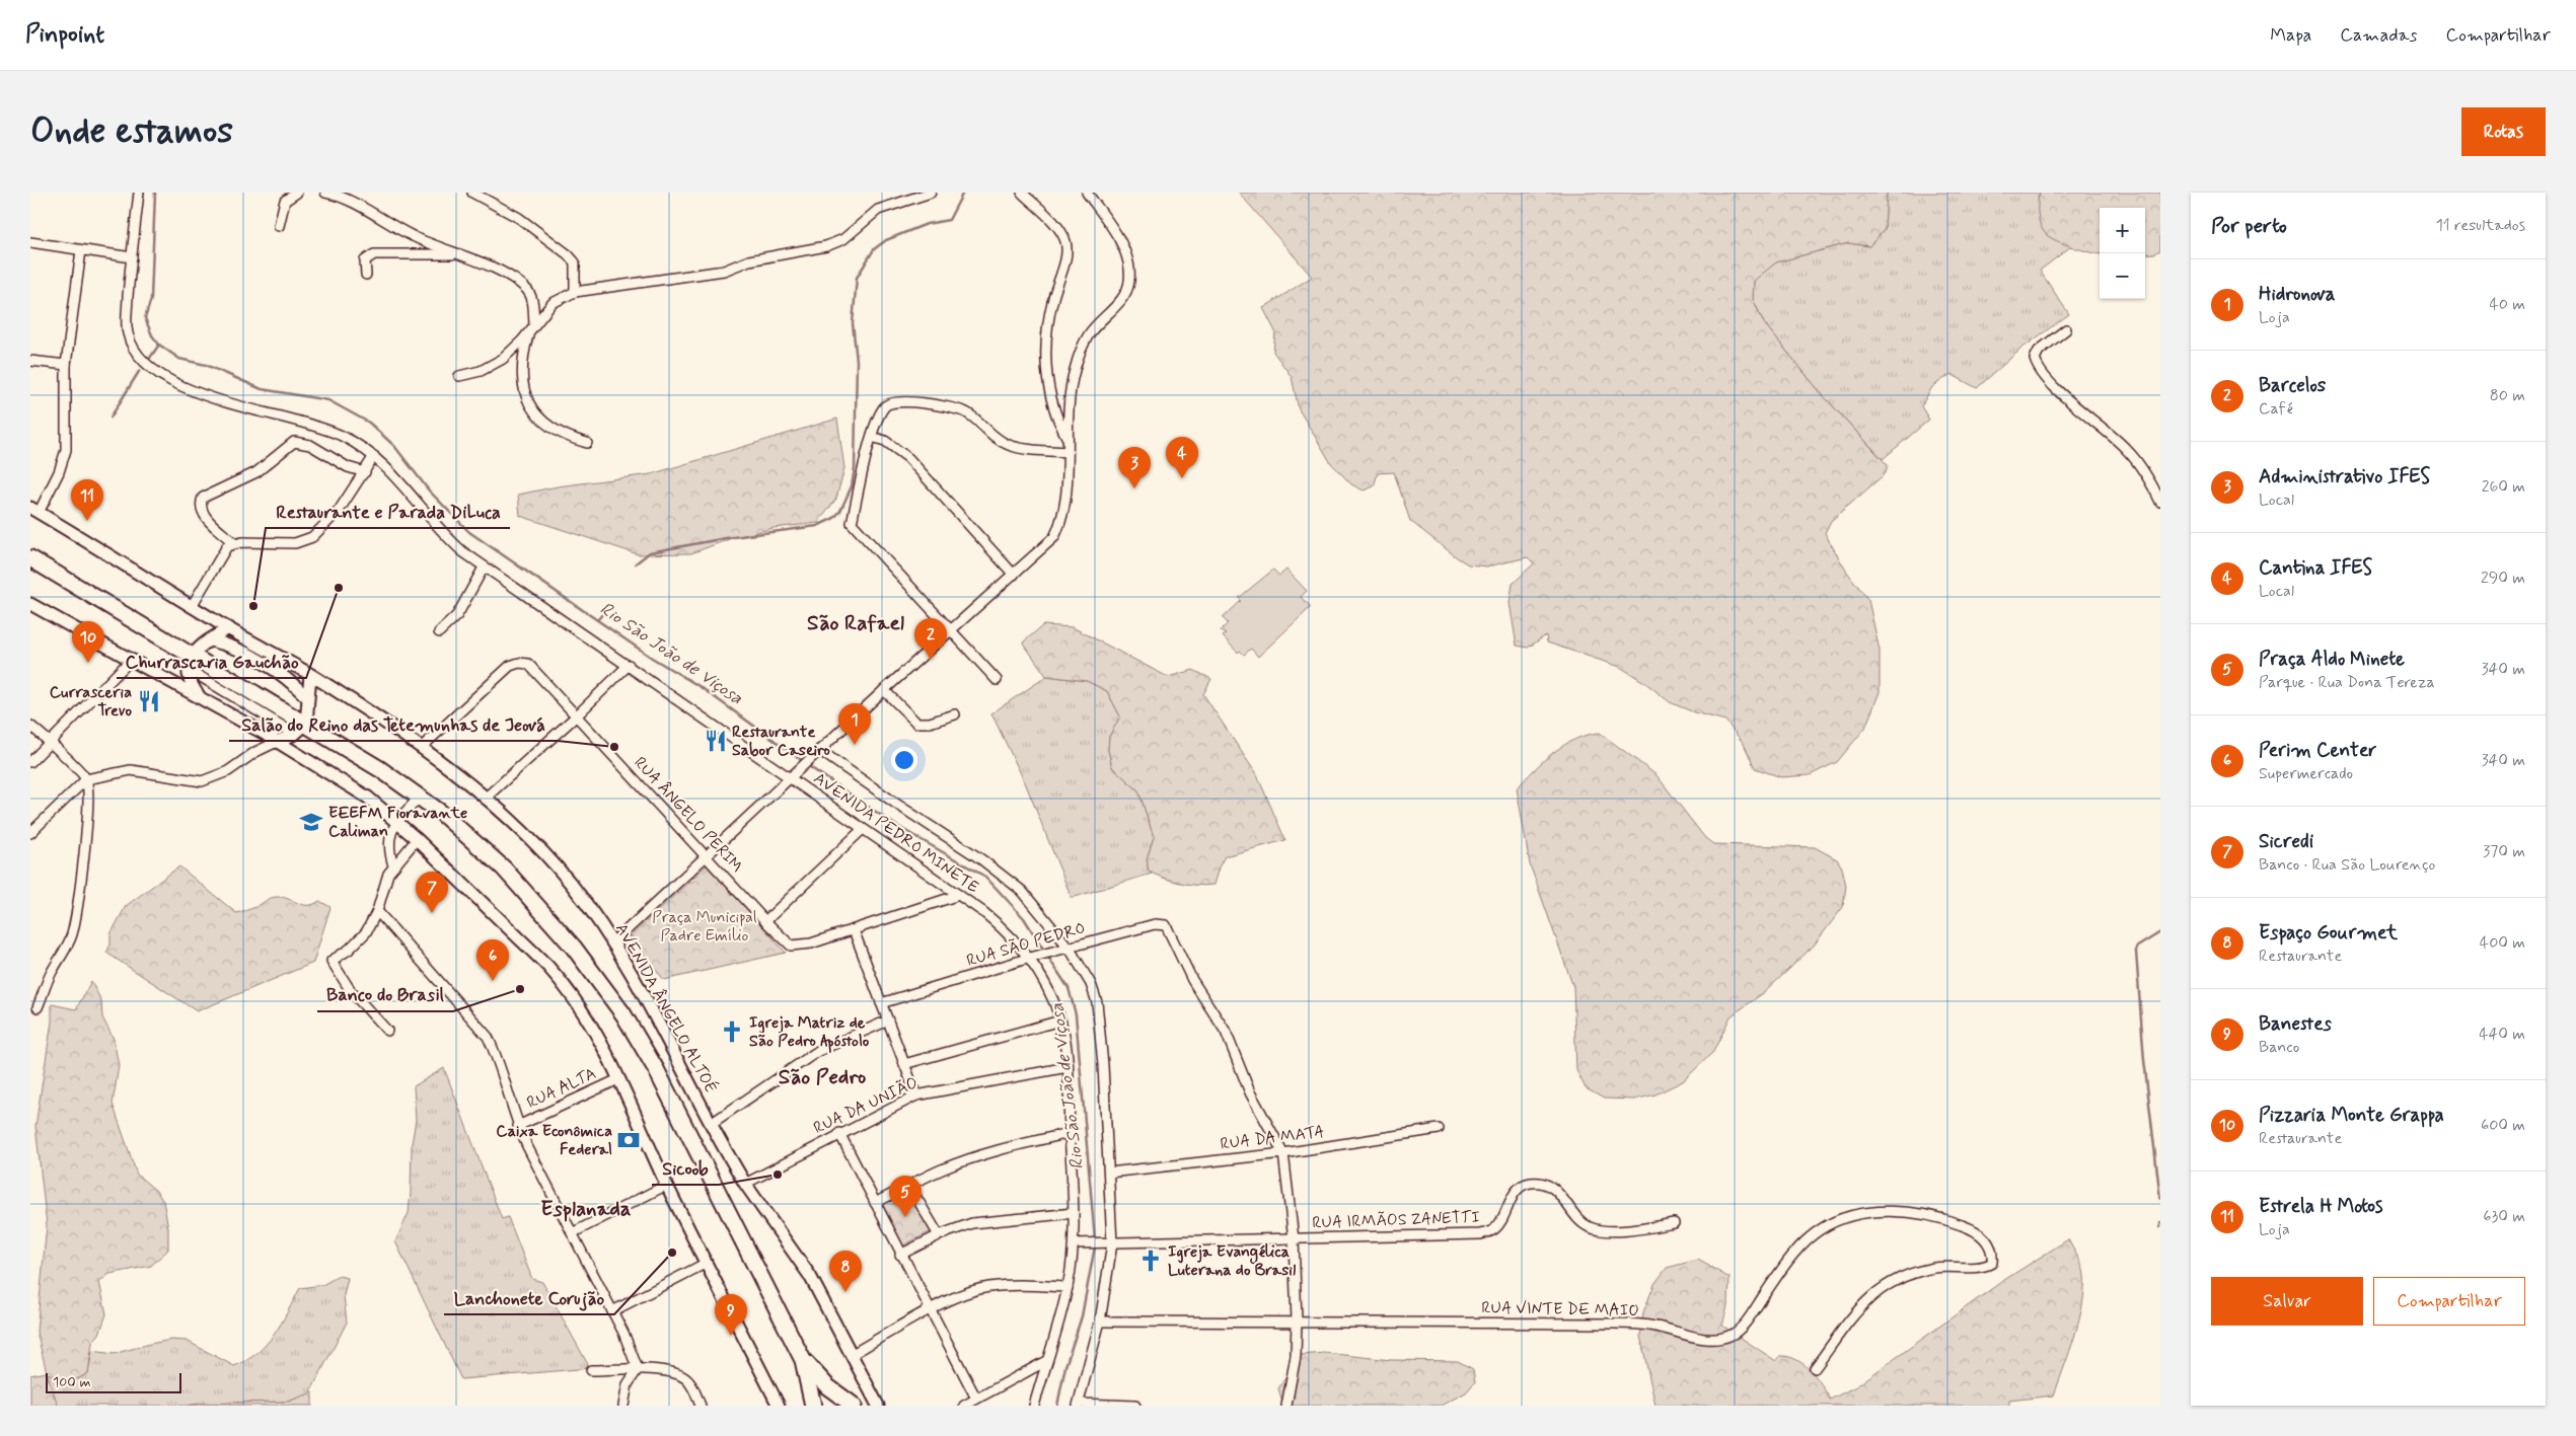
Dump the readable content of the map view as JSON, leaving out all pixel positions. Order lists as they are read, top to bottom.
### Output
{
  "streets": {
    "street": [
      "RUA ÂNGELO PERIM",
      "AVENIDA PEDRO MINETE",
      "RUA SÃO PEDRO",
      "AVENIDA ÂNGELO ALTOÉ",
      "RUA ALTA",
      "RUA DA UNIÃO",
      "RUA DA MATA",
      "RUA IRMÃOS ZANETTI",
      "RUA VINTE DE MAIO"
    ]
  },
  "crossings": [
    ["RUA ÂNGELO PERIM", "AVENIDA ÂNGELO ALTOÉ"],
    ["AVENIDA PEDRO MINETE", "RUA SÃO PEDRO"],
    ["AVENIDA PEDRO MINETE", "RUA DA UNIÃO"],
    ["AVENIDA PEDRO MINETE", "RUA IRMÃOS ZANETTI"],
    ["RUA SÃO PEDRO", "RUA DA MATA"],
    ["AVENIDA ÂNGELO ALTOÉ", "RUA DA UNIÃO"]
  ],
  "districts": ["São Rafael", "São Pedro", "Esplanada"],
  "water": ["Rio São João de Viçosa"],
  "parks": ["Praça Municipal Padre Emílio"],
  "places": {
    "other": [
      "Churrascaria Gauchão",
      "Restaurante e Parada DiLuca",
      "Salão do Reino das Tetemunhas de Jeová",
      "Banco do Brasil",
      "Sicoob",
      "Lanchonete Corujão"
    ],
    "restaurant": ["Currasceria Trevo", "Restaurante Sabor Caseiro"],
    "school or university": ["EEEFM Fioravante Caliman"],
    "church": ["Igreja Matriz de São Pedro Apóstolo", "Igreja Evangélica Luterana do Brasil"],
    "bank": ["Caixa Econômica Federal"]
  },
  "scale_bar": "100 m",
  "page": {
    "header": "Pinpoint",
    "nav": ["Mapa", "Camadas", "Compartilhar"],
    "buttons": [
      "Rotas",
      ["Salvar", "Compartilhar"]
    ],
    "title": "Onde estamos",
    "heading": ["Por perto", "11 resultados"],
    "map_buttons": ["+", "−"],
    "list": [
      {
        "mark": "1",
        "name": "Hidronova",
        "note": "Loja",
        "value": "40 m"
      },
      {
        "mark": "2",
        "name": "Barcelos",
        "note": "Café",
        "value": "80 m"
      },
      {
        "mark": "3",
        "name": "Administrativo IFES",
        "note": "Local",
        "value": "260 m"
      },
      {
        "mark": "4",
        "name": "Cantina IFES",
        "note": "Local",
        "value": "290 m"
      },
      {
        "mark": "5",
        "name": "Praça Aldo Minete",
        "note": "Parque · Rua Dona Tereza",
        "value": "340 m"
      },
      {
        "mark": "6",
        "name": "Perim Center",
        "note": "Supermercado",
        "value": "340 m"
      },
      {
        "mark": "7",
        "name": "Sicredi",
        "note": "Banco · Rua São Lourenço",
        "value": "370 m"
      },
      {
        "mark": "8",
        "name": "Espaço Gourmet",
        "note": "Restaurante",
        "value": "400 m"
      },
      {
        "mark": "9",
        "name": "Banestes",
        "note": "Banco",
        "value": "440 m"
      },
      {
        "mark": "10",
        "name": "Pizzaria Monte Grappa",
        "note": "Restaurante",
        "value": "600 m"
      },
      {
        "mark": "11",
        "name": "Estrela H Motos",
        "note": "Loja",
        "value": "630 m"
      }
    ],
    "pins": [
      "4",
      "3",
      "11",
      "2",
      "10",
      "1",
      "7",
      "6",
      "5",
      "8",
      "9"
    ],
    "scale": "100 m"
  }
}
